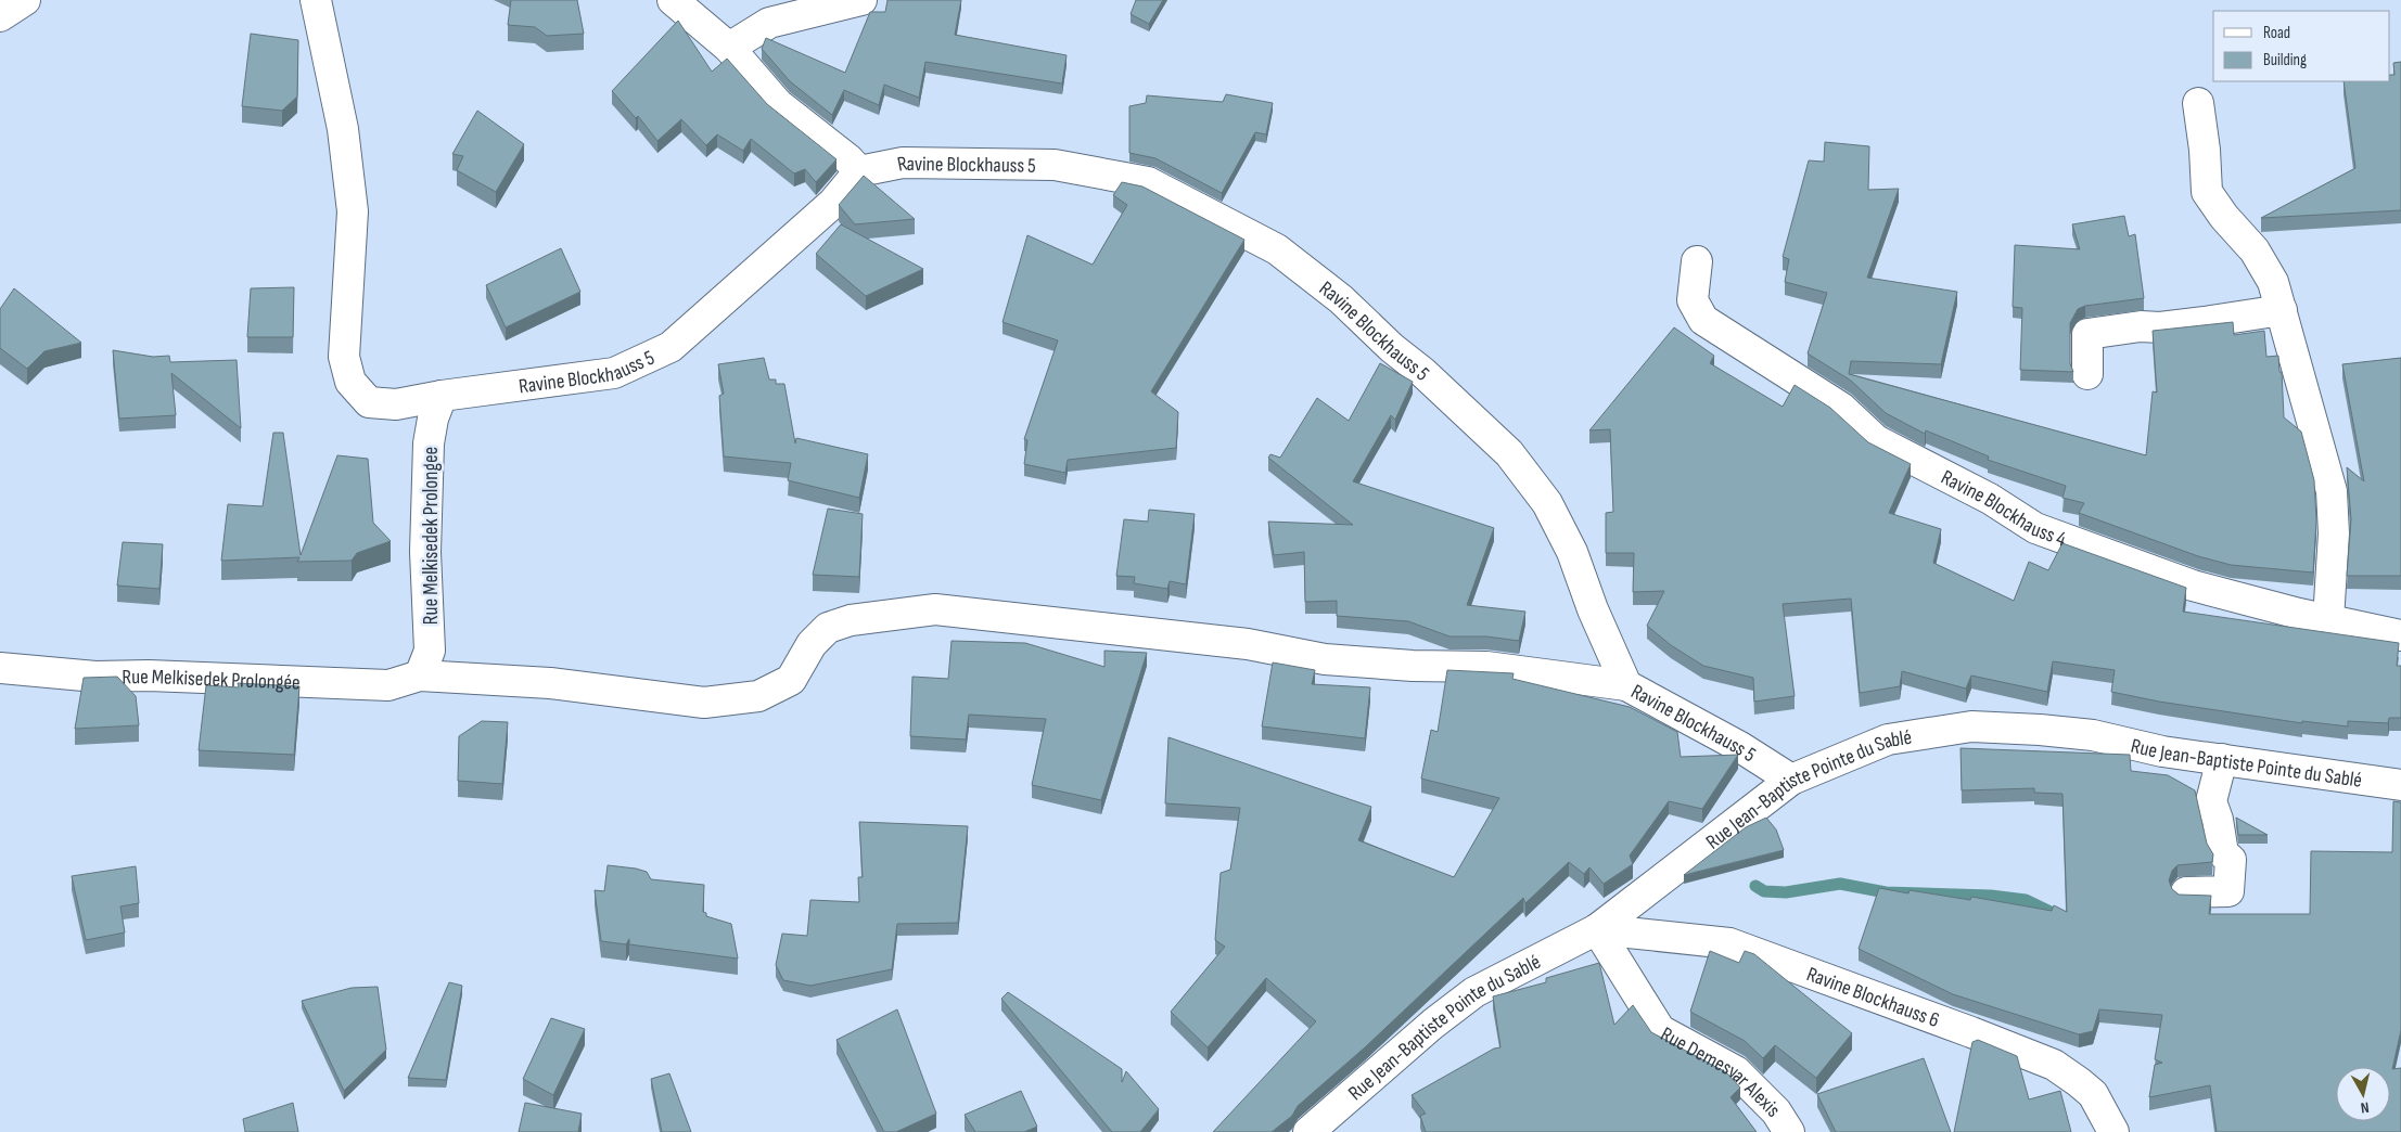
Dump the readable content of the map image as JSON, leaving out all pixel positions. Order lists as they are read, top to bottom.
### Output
{
  "streets": {
    "street": [
      "Ravine Blockhauss 5",
      "Ravine Blockhauss 4",
      "Rue Melkisedek Prolongee",
      "Rue Melkisedek Prolongée",
      "Rue Jean-Baptiste Pointe du Sablé",
      "Ravine Blockhauss 6",
      "Rue Demesvar Alexis"
    ]
  },
  "crossings": [
    ["Ravine Blockhauss 5", "Rue Melkisedek Prolongee"],
    ["Ravine Blockhauss 5", "Rue Melkisedek Prolongée"],
    ["Ravine Blockhauss 5", "Rue Jean-Baptiste Pointe du Sablé"],
    ["Rue Melkisedek Prolongee", "Rue Melkisedek Prolongée"],
    ["Rue Jean-Baptiste Pointe du Sablé", "Ravine Blockhauss 6"],
    ["Rue Jean-Baptiste Pointe du Sablé", "Rue Demesvar Alexis"],
    ["Ravine Blockhauss 6", "Rue Demesvar Alexis"]
  ],
  "legend": ["Road", "Building"],
  "north": "bottom"
}
